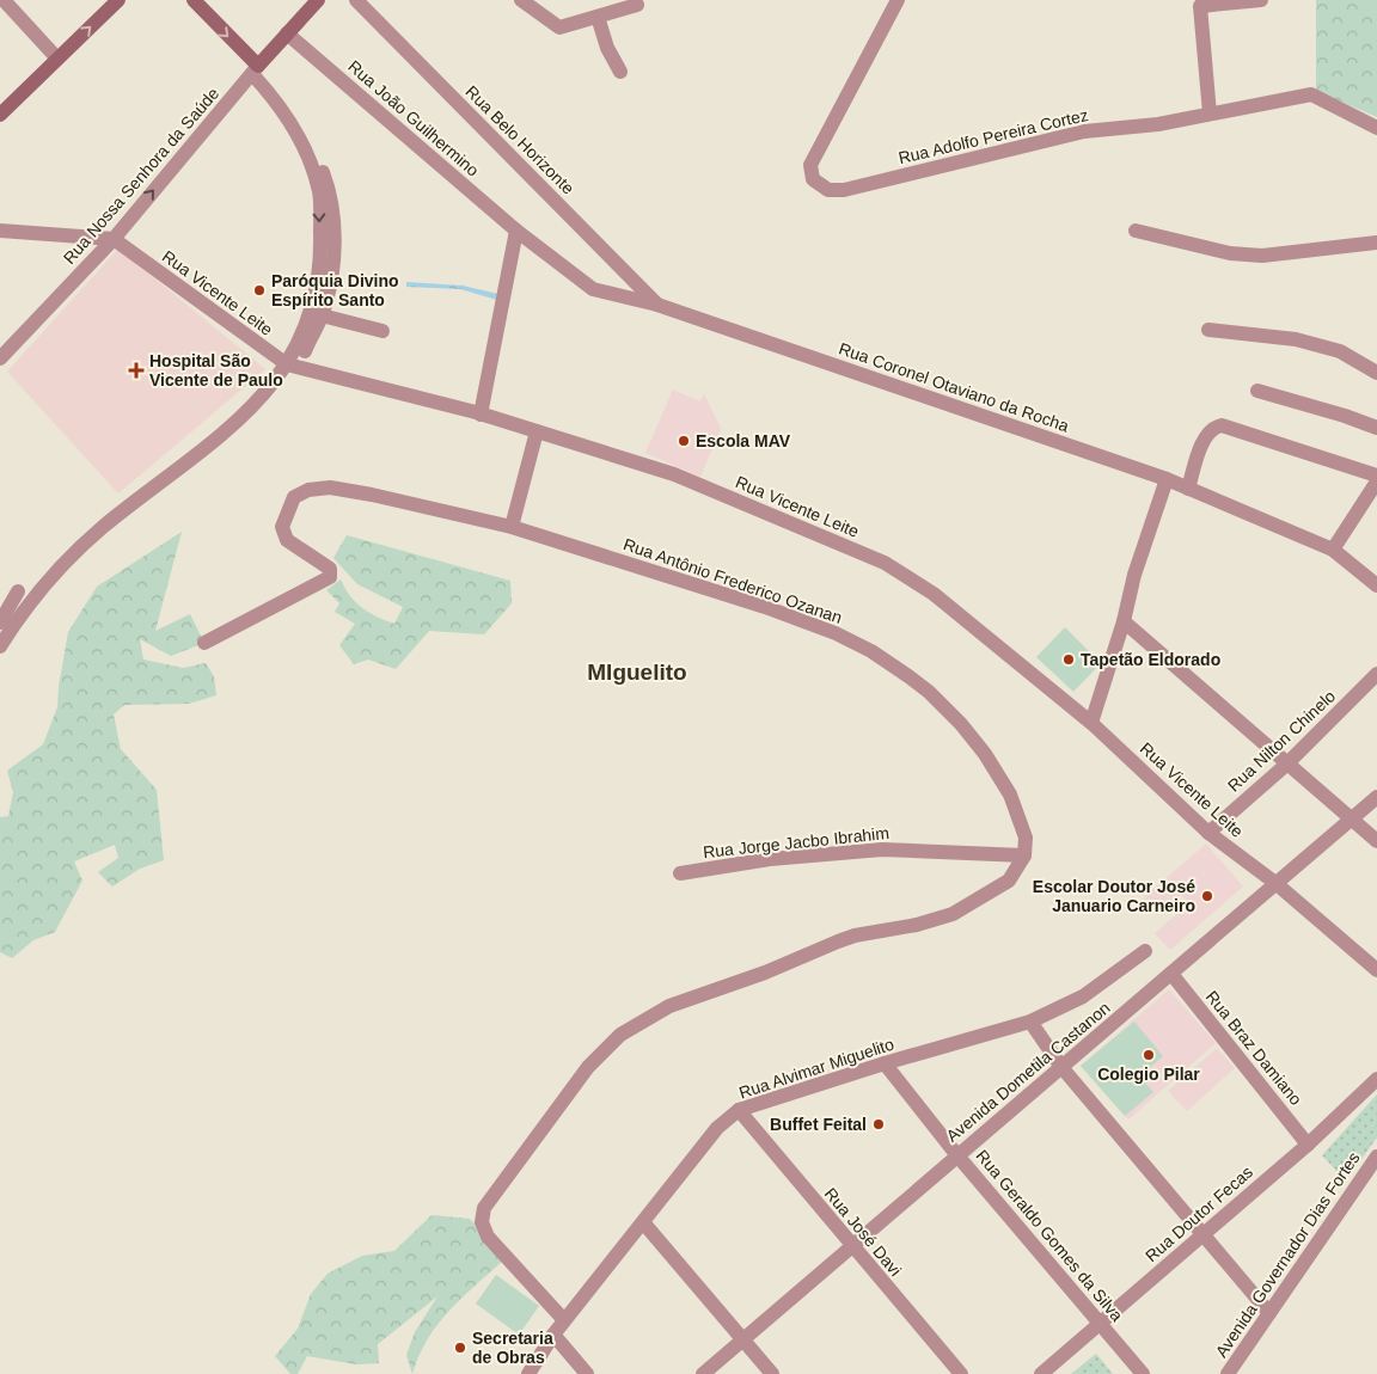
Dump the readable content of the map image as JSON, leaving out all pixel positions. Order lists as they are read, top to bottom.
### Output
{
  "streets": {
    "street": [
      "Rua João Guilhermino",
      "Rua Adolfo Pereira Cortez",
      "Rua Belo Horizonte",
      "Rua Nossa Senhora da Saúde",
      "Rua Vicente Leite",
      "Rua Coronel Otaviano da Rocha",
      "Rua Antônio Frederico Ozanan",
      "Rua Nilton Chinelo",
      "Rua Jorge Jacbo Ibrahim",
      "Rua Braz Damiano",
      "Rua Alvimar Miguelito",
      "Avenida Dometila Castanon",
      "Rua Doutor Fecas",
      "Rua José Davi",
      "Rua Geraldo Gomes da Silva",
      "Avenida Governador Dias Fortes"
    ]
  },
  "crossings": [
    ["Rua João Guilhermino", "Rua Coronel Otaviano da Rocha"],
    ["Rua Belo Horizonte", "Rua Coronel Otaviano da Rocha"],
    ["Rua Nossa Senhora da Saúde", "Rua Vicente Leite"],
    ["Rua Vicente Leite", "Rua Nilton Chinelo"],
    ["Rua Vicente Leite", "Avenida Dometila Castanon"],
    ["Rua Antônio Frederico Ozanan", "Rua Jorge Jacbo Ibrahim"],
    ["Rua Braz Damiano", "Avenida Dometila Castanon"],
    ["Rua Braz Damiano", "Rua Doutor Fecas"],
    ["Rua Alvimar Miguelito", "Rua José Davi"],
    ["Rua Alvimar Miguelito", "Rua Geraldo Gomes da Silva"],
    ["Avenida Dometila Castanon", "Rua José Davi"],
    ["Avenida Dometila Castanon", "Rua Geraldo Gomes da Silva"],
    ["Rua Doutor Fecas", "Rua Geraldo Gomes da Silva"]
  ],
  "one_way": ["Rua Nossa Senhora da Saúde"],
  "districts": ["MIguelito"],
  "places": {
    "other": [
      "Paróquia Divino Espírito Santo",
      "Escola MAV",
      "Tapetão Eldorado",
      "Escolar Doutor José Januario Carneiro",
      "Colegio Pilar",
      "Buffet Feital",
      "Secretaria de Obras"
    ],
    "health": ["Hospital São Vicente de Paulo"]
  }
}
